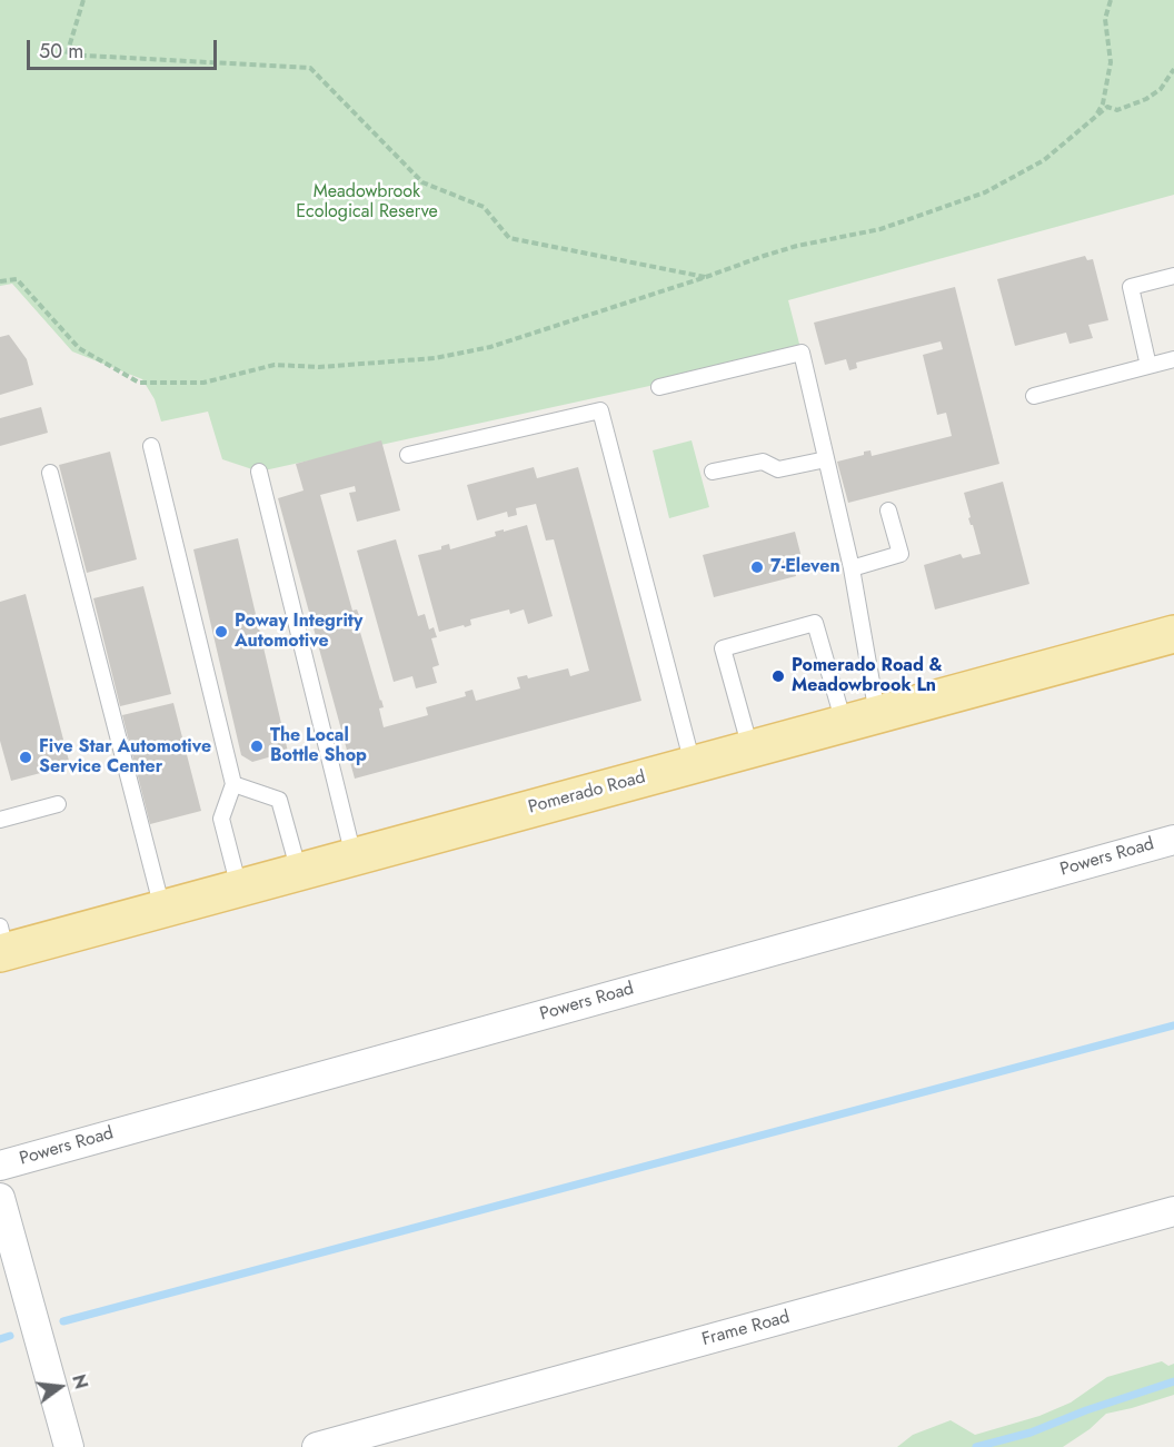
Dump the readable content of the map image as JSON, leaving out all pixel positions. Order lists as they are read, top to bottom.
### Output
{
  "streets": {
    "main road": ["Pomerado Road"],
    "street": ["Powers Road", "Frame Road"]
  },
  "parks": ["Meadowbrook Ecological Reserve"],
  "places": [
    "7-Eleven",
    "Poway Integrity Automotive",
    "Pomerado Road & Meadowbrook Ln",
    "The Local Bottle Shop",
    "Five Star Automotive Service Center"
  ],
  "scale_bar": "50 m",
  "north": "right"
}
